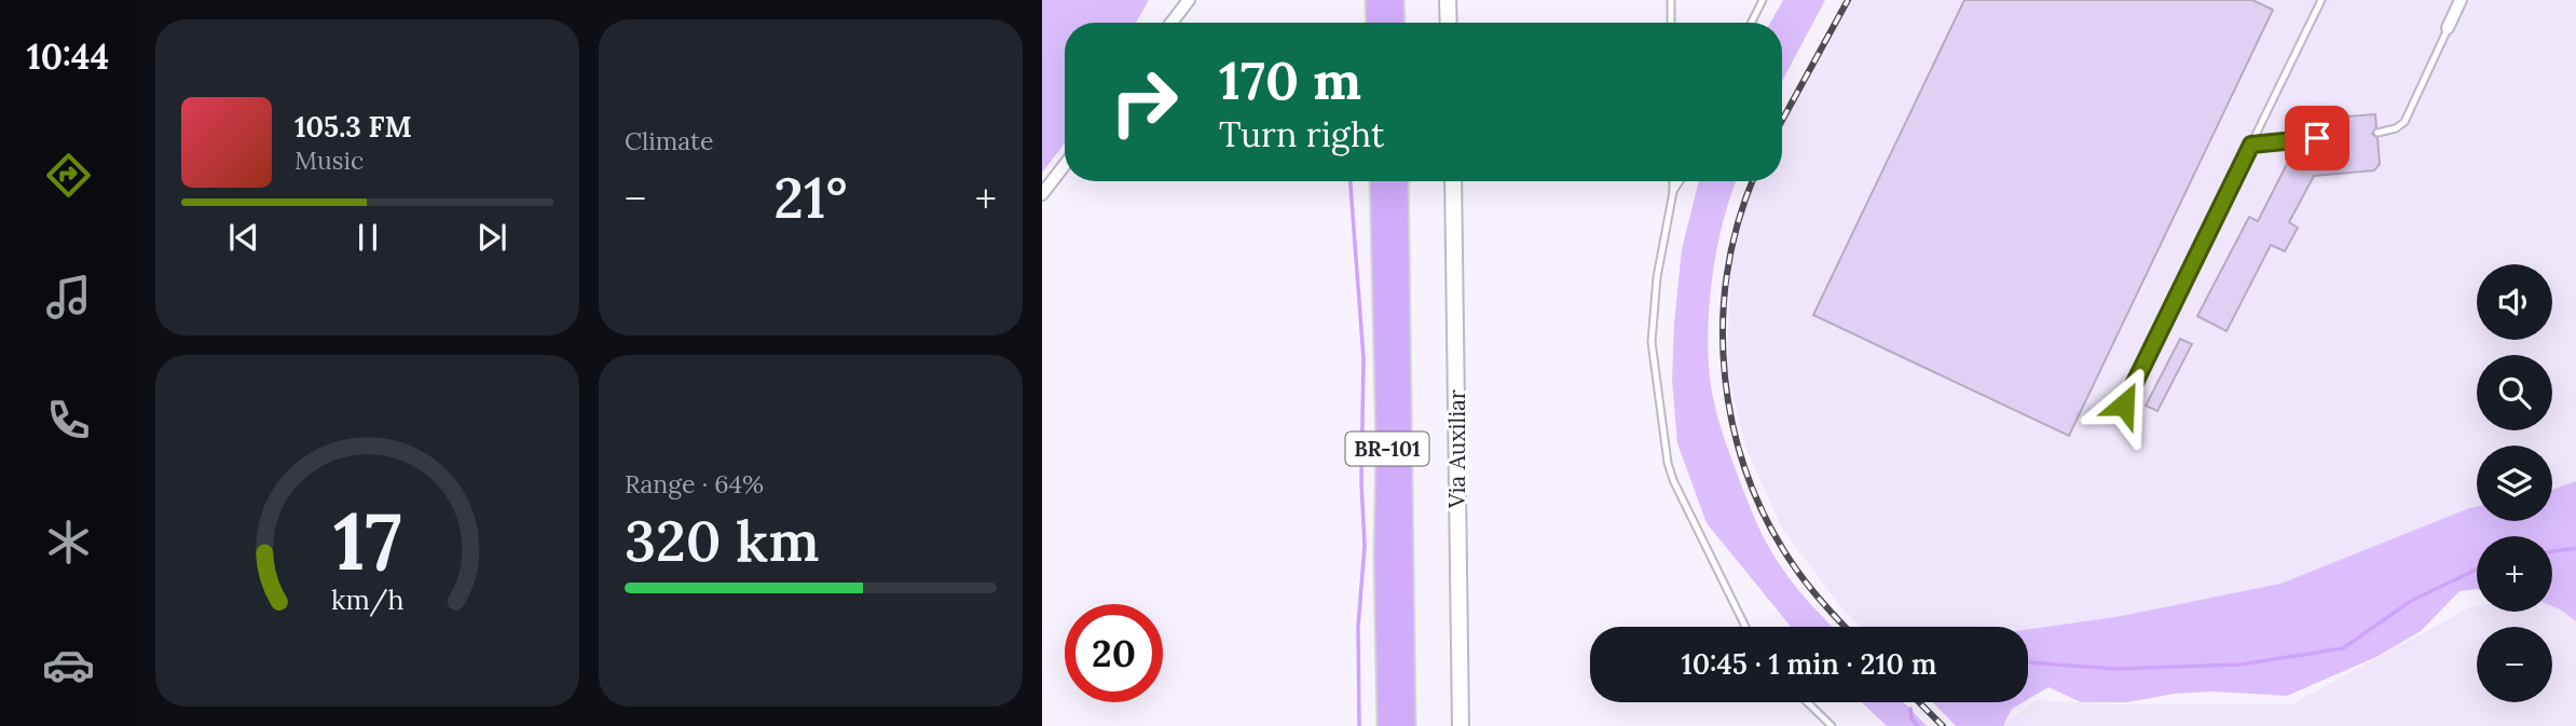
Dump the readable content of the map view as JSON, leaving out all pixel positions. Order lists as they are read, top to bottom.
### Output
{
  "streets": {
    "highway": ["BR-101"],
    "street": ["Via Auxiliar"]
  },
  "page": {
    "tabs": "10:44",
    "tile": [
      "Climate",
      ["Range · 64%", "320 km"]
    ],
    "turn": ["170 m", "Turn right"],
    "song": ["105.3 FM", "Music"],
    "heat": ["−", "21°", "+"],
    "map_buttons": ["+", "−"],
    "limit": "20",
    "trip": "10:45 · 1 min · 210 m",
    "gauge": ["17", "km/h"]
  }
}
